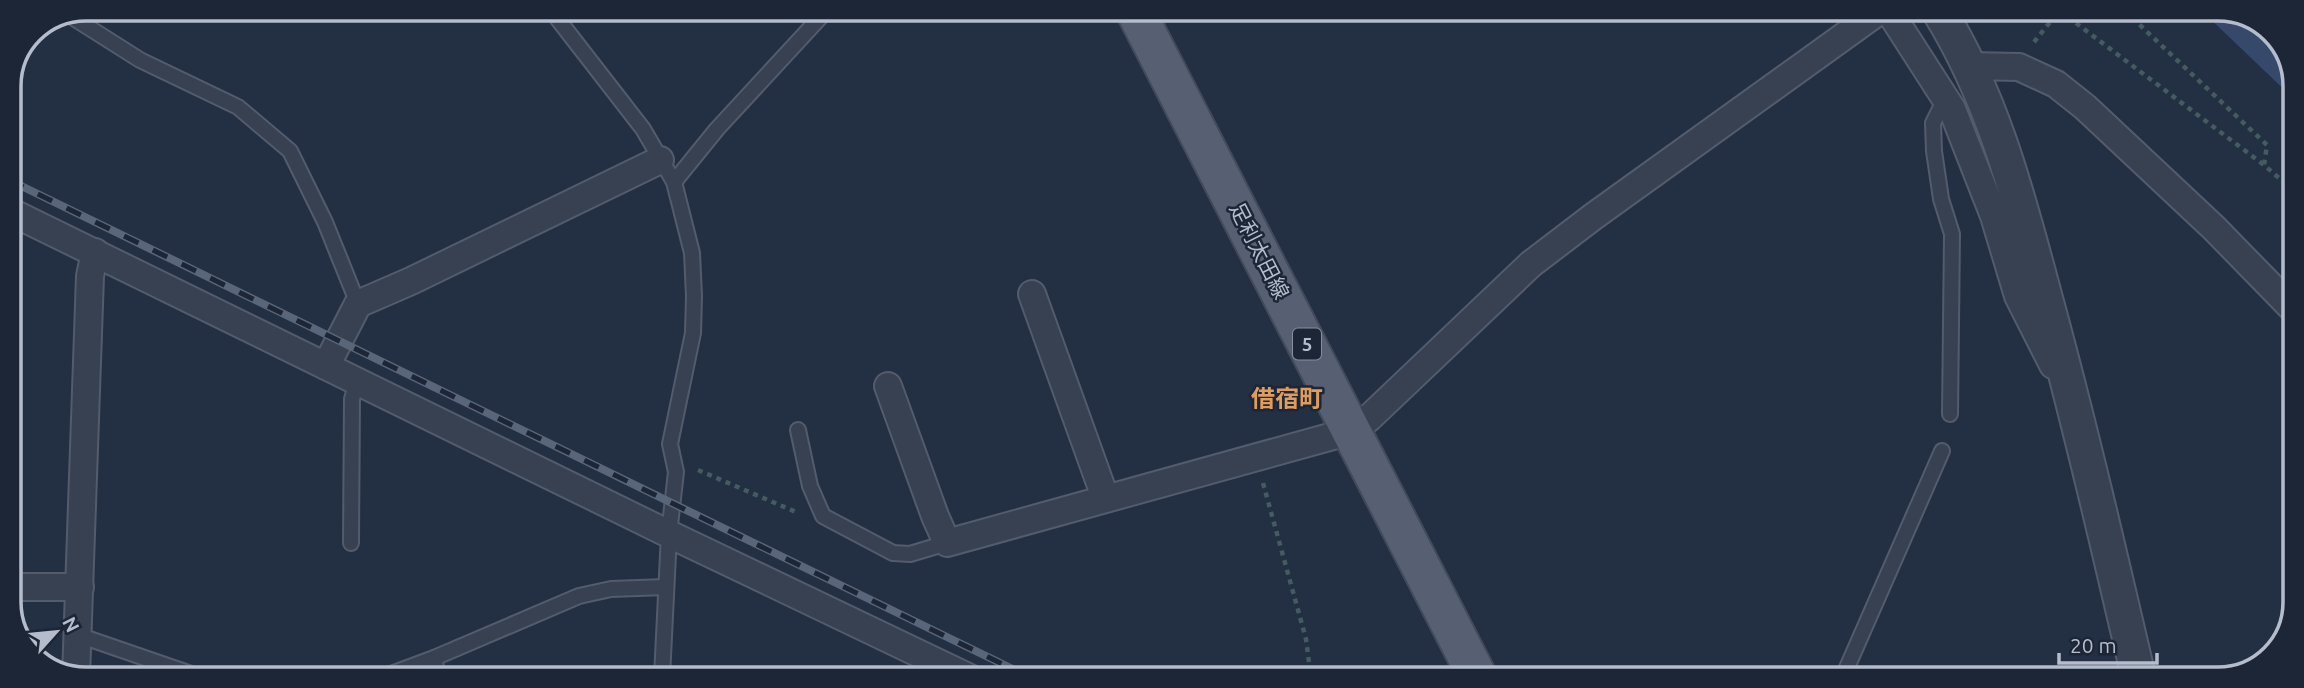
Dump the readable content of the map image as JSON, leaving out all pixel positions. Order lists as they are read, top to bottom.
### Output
{
  "streets": {
    "main road": ["足利太田線", "5"]
  },
  "districts": ["借宿町"],
  "scale_bar": "20 m",
  "north": "top right"
}
